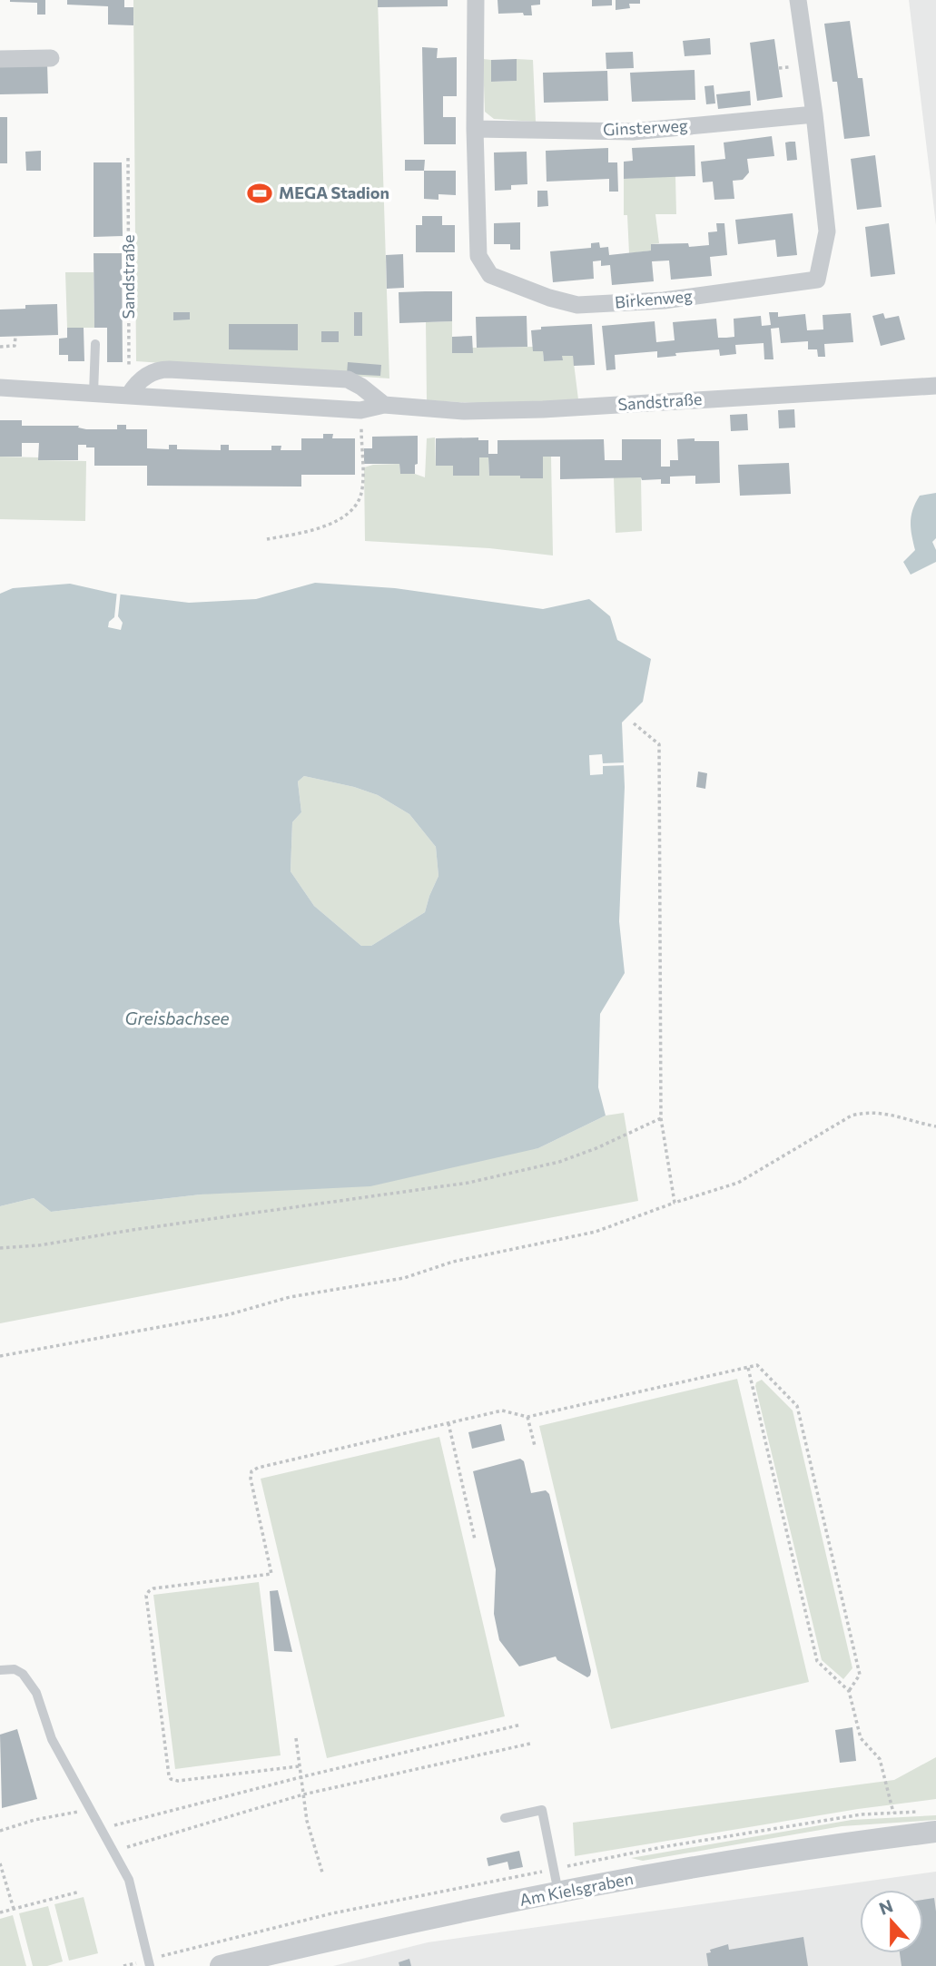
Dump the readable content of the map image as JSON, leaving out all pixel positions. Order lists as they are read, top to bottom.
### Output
{
  "streets": {
    "street": [
      "Ginsterweg",
      "Sandstraße",
      "Birkenweg",
      "Am Kielsgraben"
    ]
  },
  "crossings": [
    ["Ginsterweg", "Birkenweg"]
  ],
  "water": ["Greisbachsee"],
  "places": {
    "sports": ["MEGA Stadion"]
  },
  "north": "top"
}
